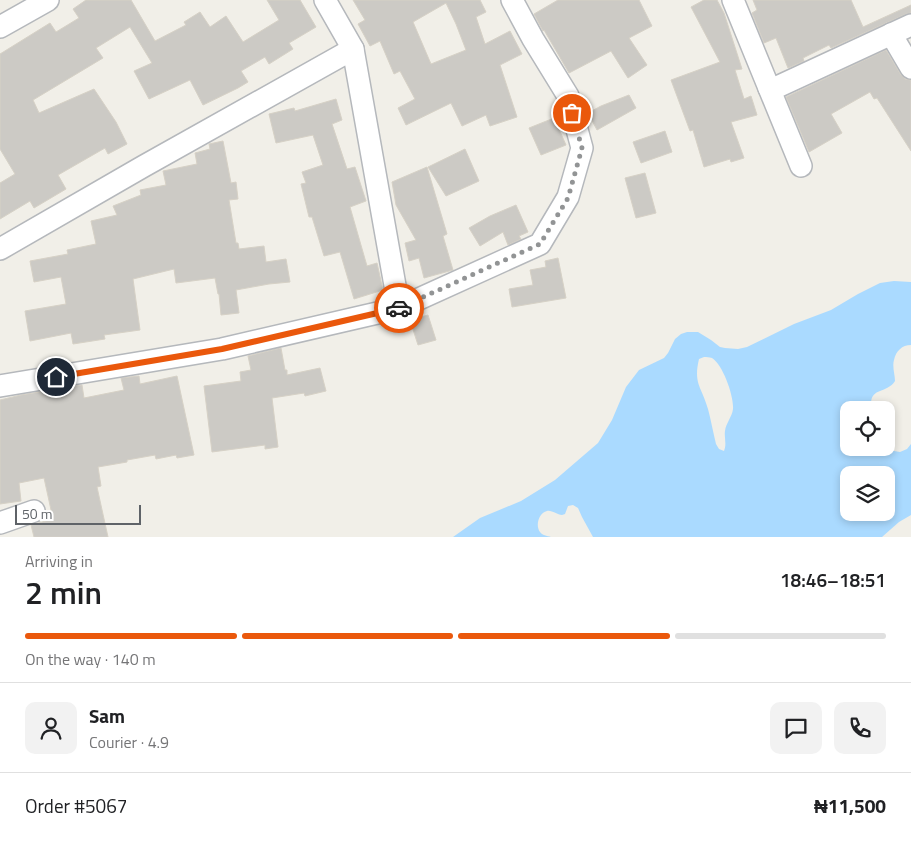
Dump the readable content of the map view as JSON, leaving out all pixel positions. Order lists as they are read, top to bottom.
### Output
{
  "scale_bar": "50 m",
  "page": {
    "scale": "50 m",
    "heading": ["2 min", "Arriving in", "18:46–18:51"],
    "panel": [
      "Sam",
      "Courier · 4.9",
      "Order #5067",
      "₦11,500"
    ],
    "bar": "On the way · 140 m"
  }
}
